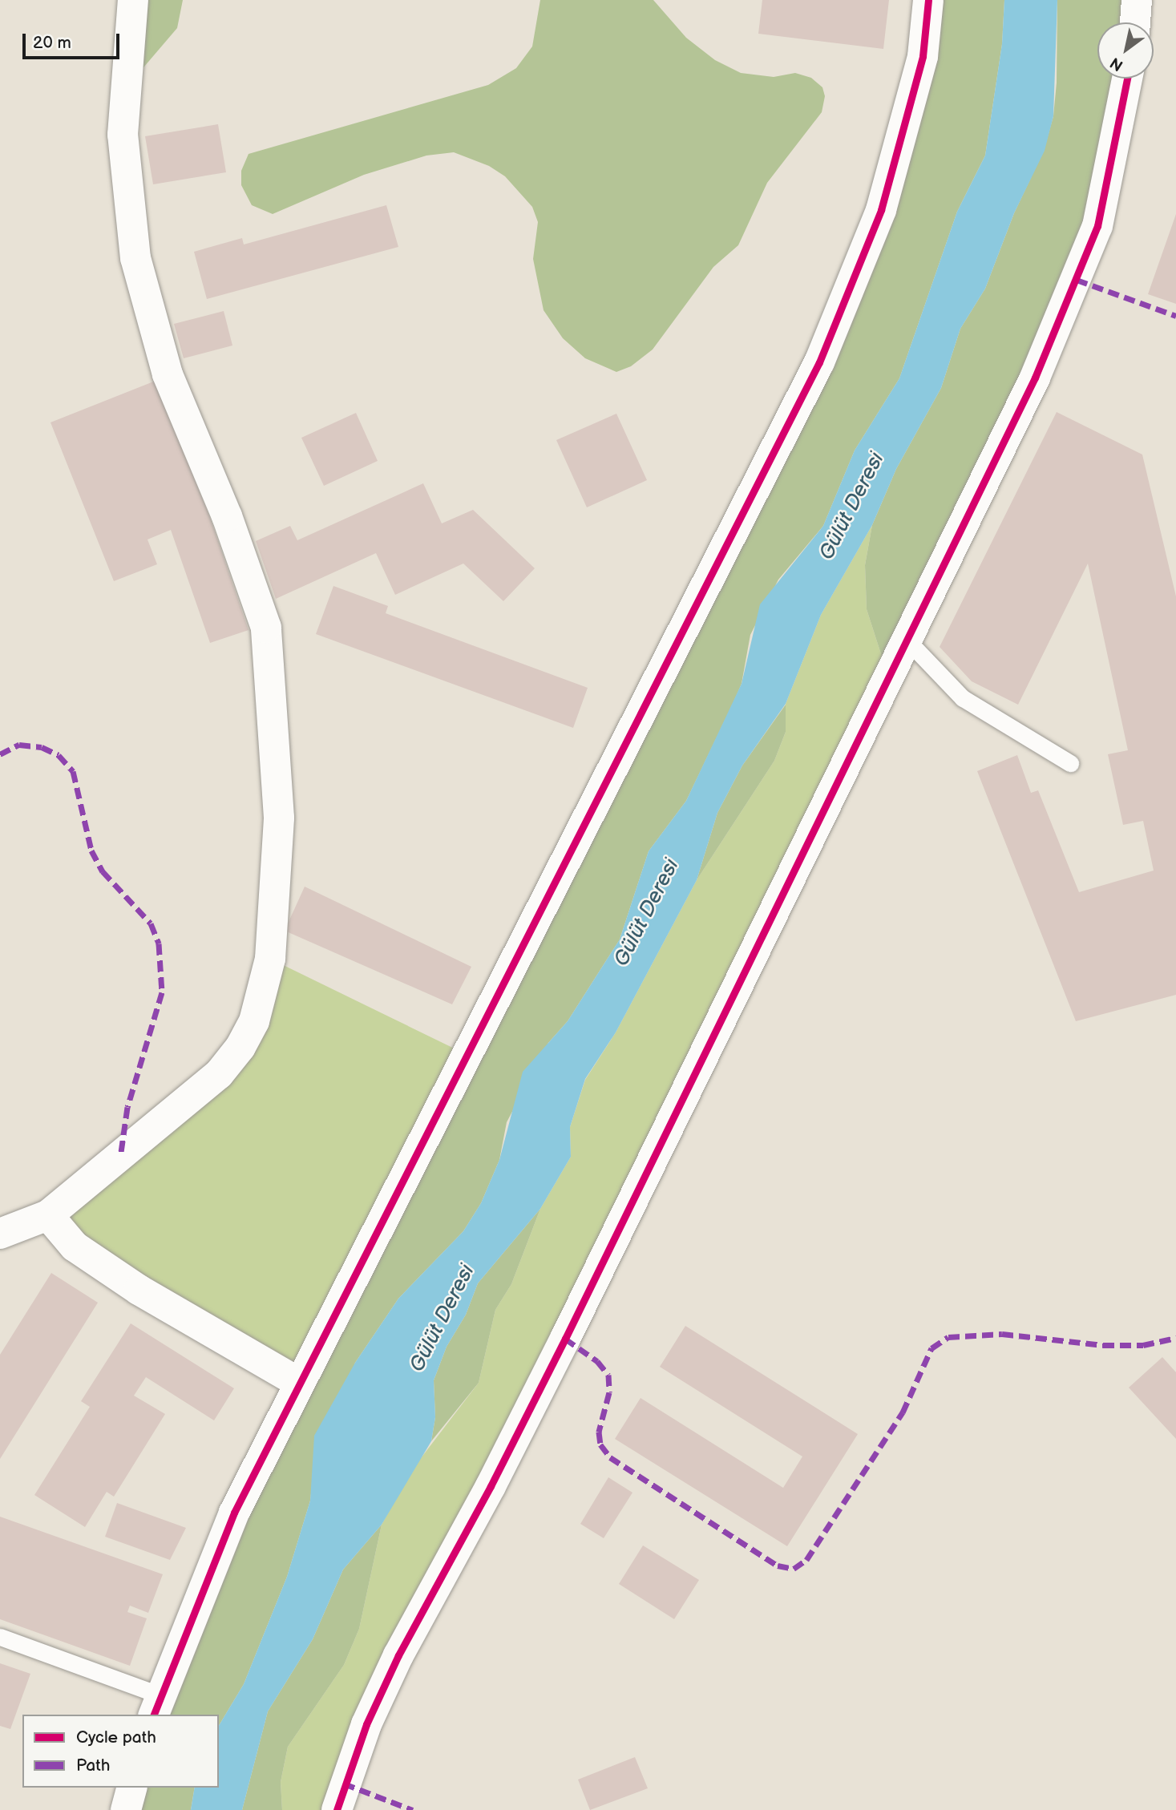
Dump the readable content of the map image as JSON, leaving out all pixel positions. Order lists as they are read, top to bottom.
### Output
{
  "water": ["Gülüt Deresi"],
  "legend": ["Cycle path", "Path"],
  "scale_bar": "20 m",
  "north": "bottom left"
}
